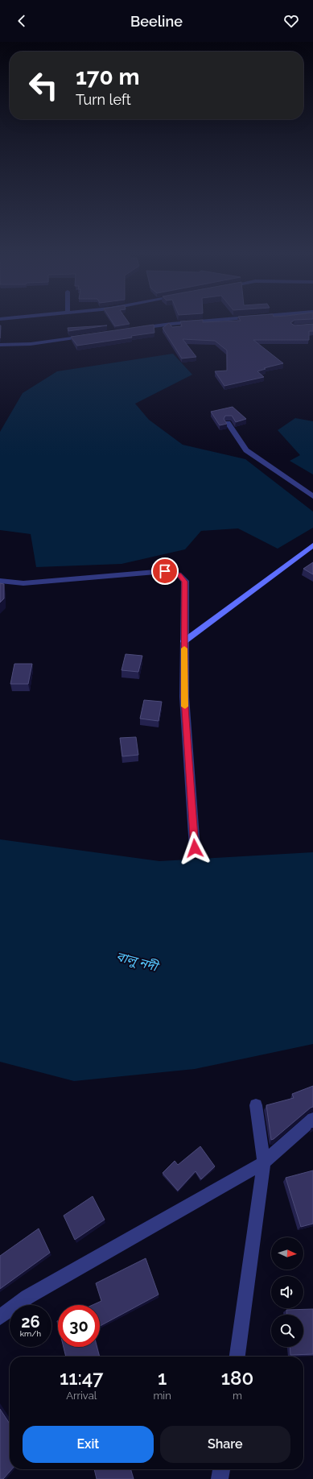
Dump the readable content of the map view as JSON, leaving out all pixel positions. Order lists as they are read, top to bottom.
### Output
{
  "water": ["বালু নদী"],
  "north": "right",
  "page": {
    "header": "Beeline",
    "turn": ["170 m", "Turn left"],
    "speed": "26 km/h",
    "limit": "30",
    "eta": [
      "11:47",
      "Arrival",
      "1",
      "min",
      "180",
      "m"
    ],
    "buttons": ["Exit", "Share"]
  }
}
